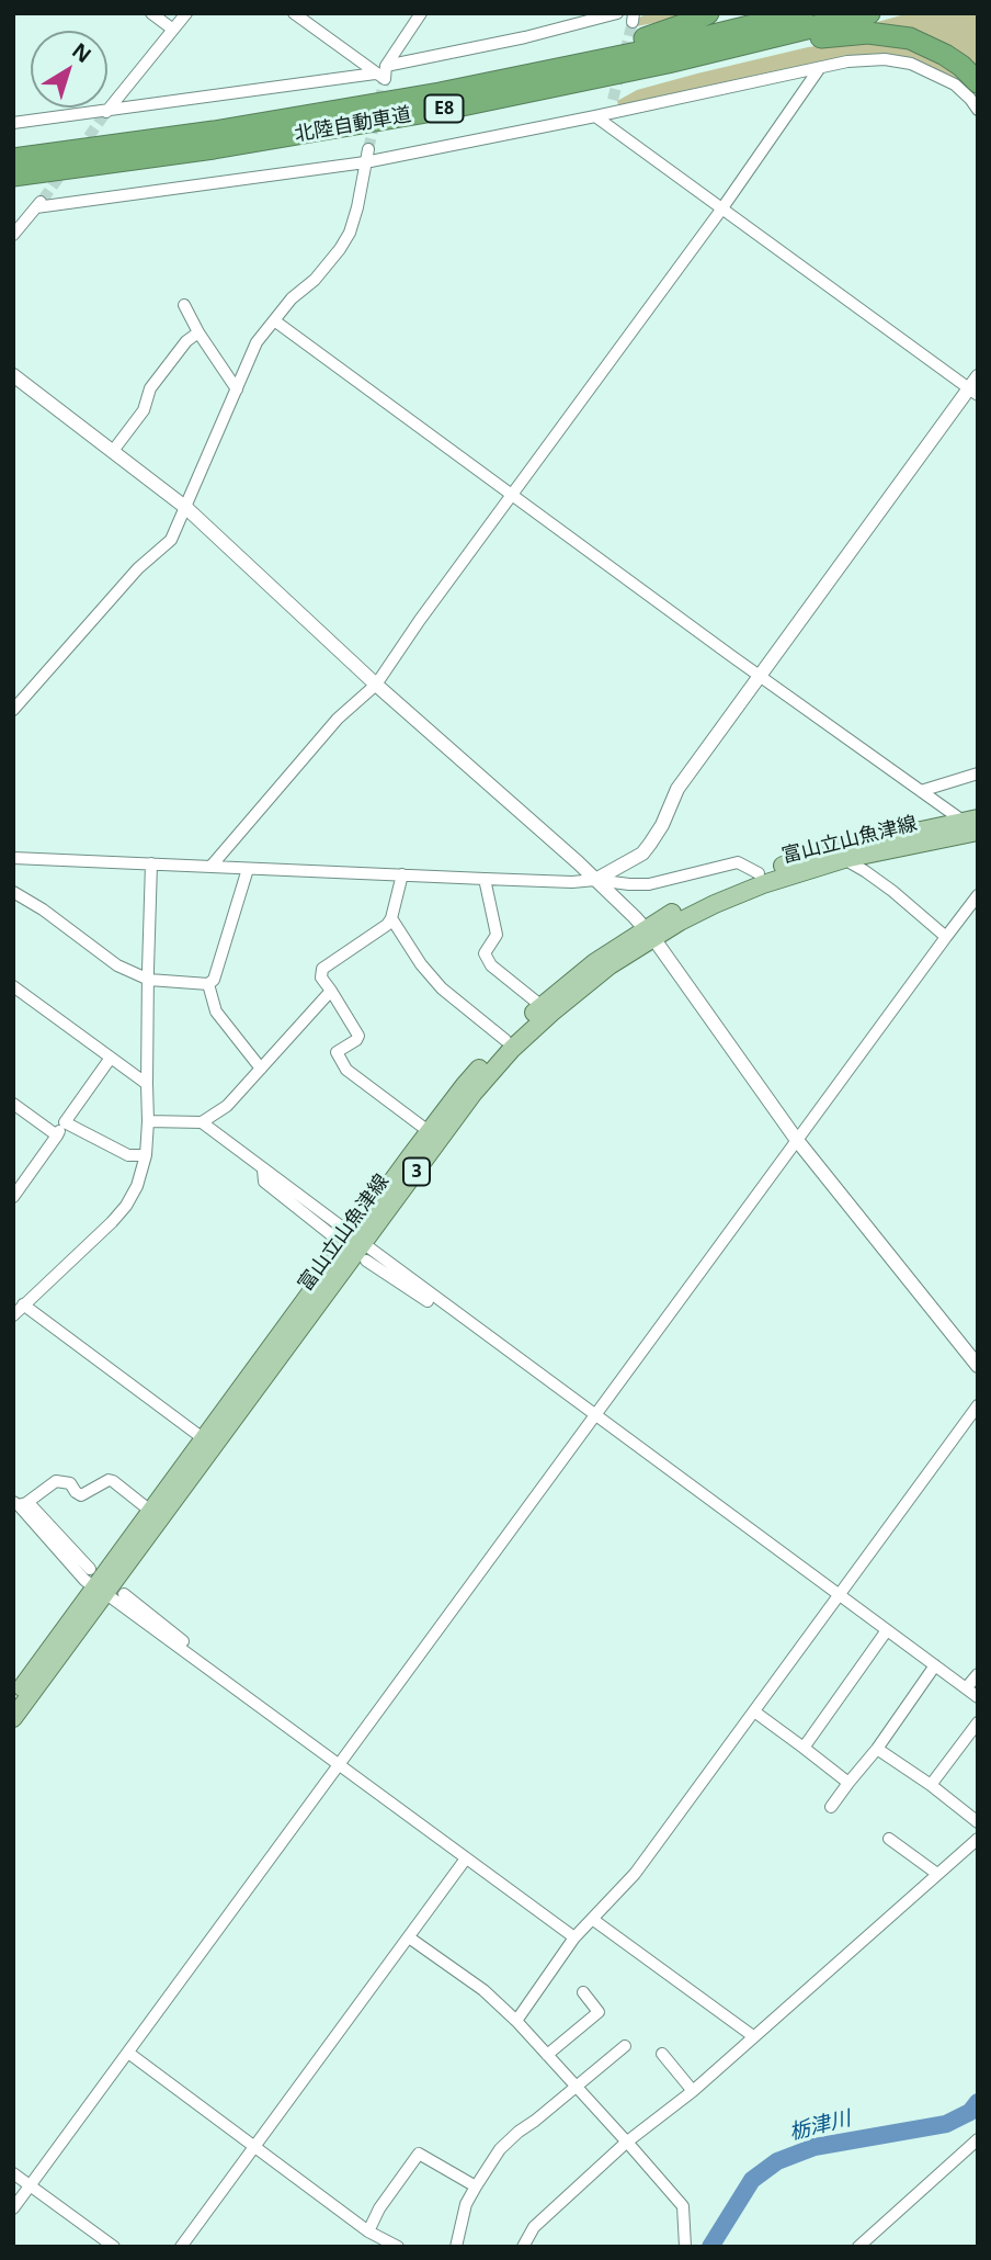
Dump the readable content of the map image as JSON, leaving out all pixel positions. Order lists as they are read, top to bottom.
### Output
{
  "streets": {
    "highway": ["E8", "北陸自動車道"],
    "main road": ["富山立山魚津線", "3"]
  },
  "water": ["栃津川"],
  "north": "top right"
}
